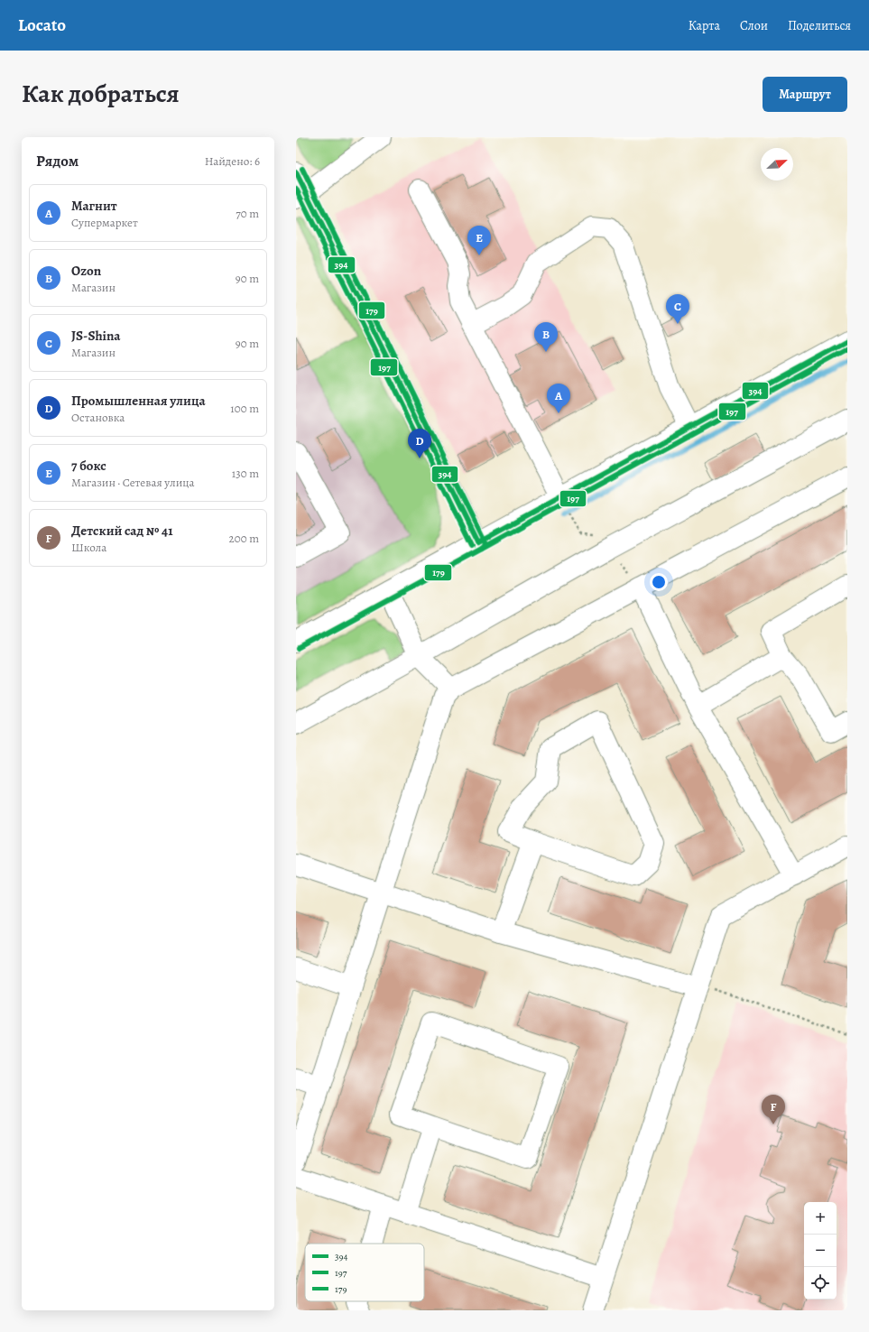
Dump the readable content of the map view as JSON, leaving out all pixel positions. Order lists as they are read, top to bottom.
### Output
{
  "lines": ["transit line 179", "transit line 394", "transit line 197"],
  "legend": ["394", "197", "179"],
  "north": "top right",
  "page": {
    "header": "Locato",
    "nav": ["Карта", "Слои", "Поделиться"],
    "title": "Как добраться",
    "buttons": "Маршрут",
    "heading": ["Рядом", "Найдено: 6"],
    "list": [
      {
        "mark": "A",
        "name": "Магнит",
        "note": "Супермаркет",
        "value": "70 m"
      },
      {
        "mark": "B",
        "name": "Ozon",
        "note": "Магазин",
        "value": "90 m"
      },
      {
        "mark": "C",
        "name": "JS-Shina",
        "note": "Магазин",
        "value": "90 m"
      },
      {
        "mark": "D",
        "name": "Промышленная улица",
        "note": "Остановка",
        "value": "100 m"
      },
      {
        "mark": "E",
        "name": "7 бокс",
        "note": "Магазин · Сетевая улица",
        "value": "130 m"
      },
      {
        "mark": "F",
        "name": "Детский сад № 41",
        "note": "Школа",
        "value": "200 m"
      }
    ],
    "pins": [
      "E",
      "C",
      "B",
      "A",
      "D",
      "F"
    ],
    "map_buttons": ["+", "−"]
  }
}
